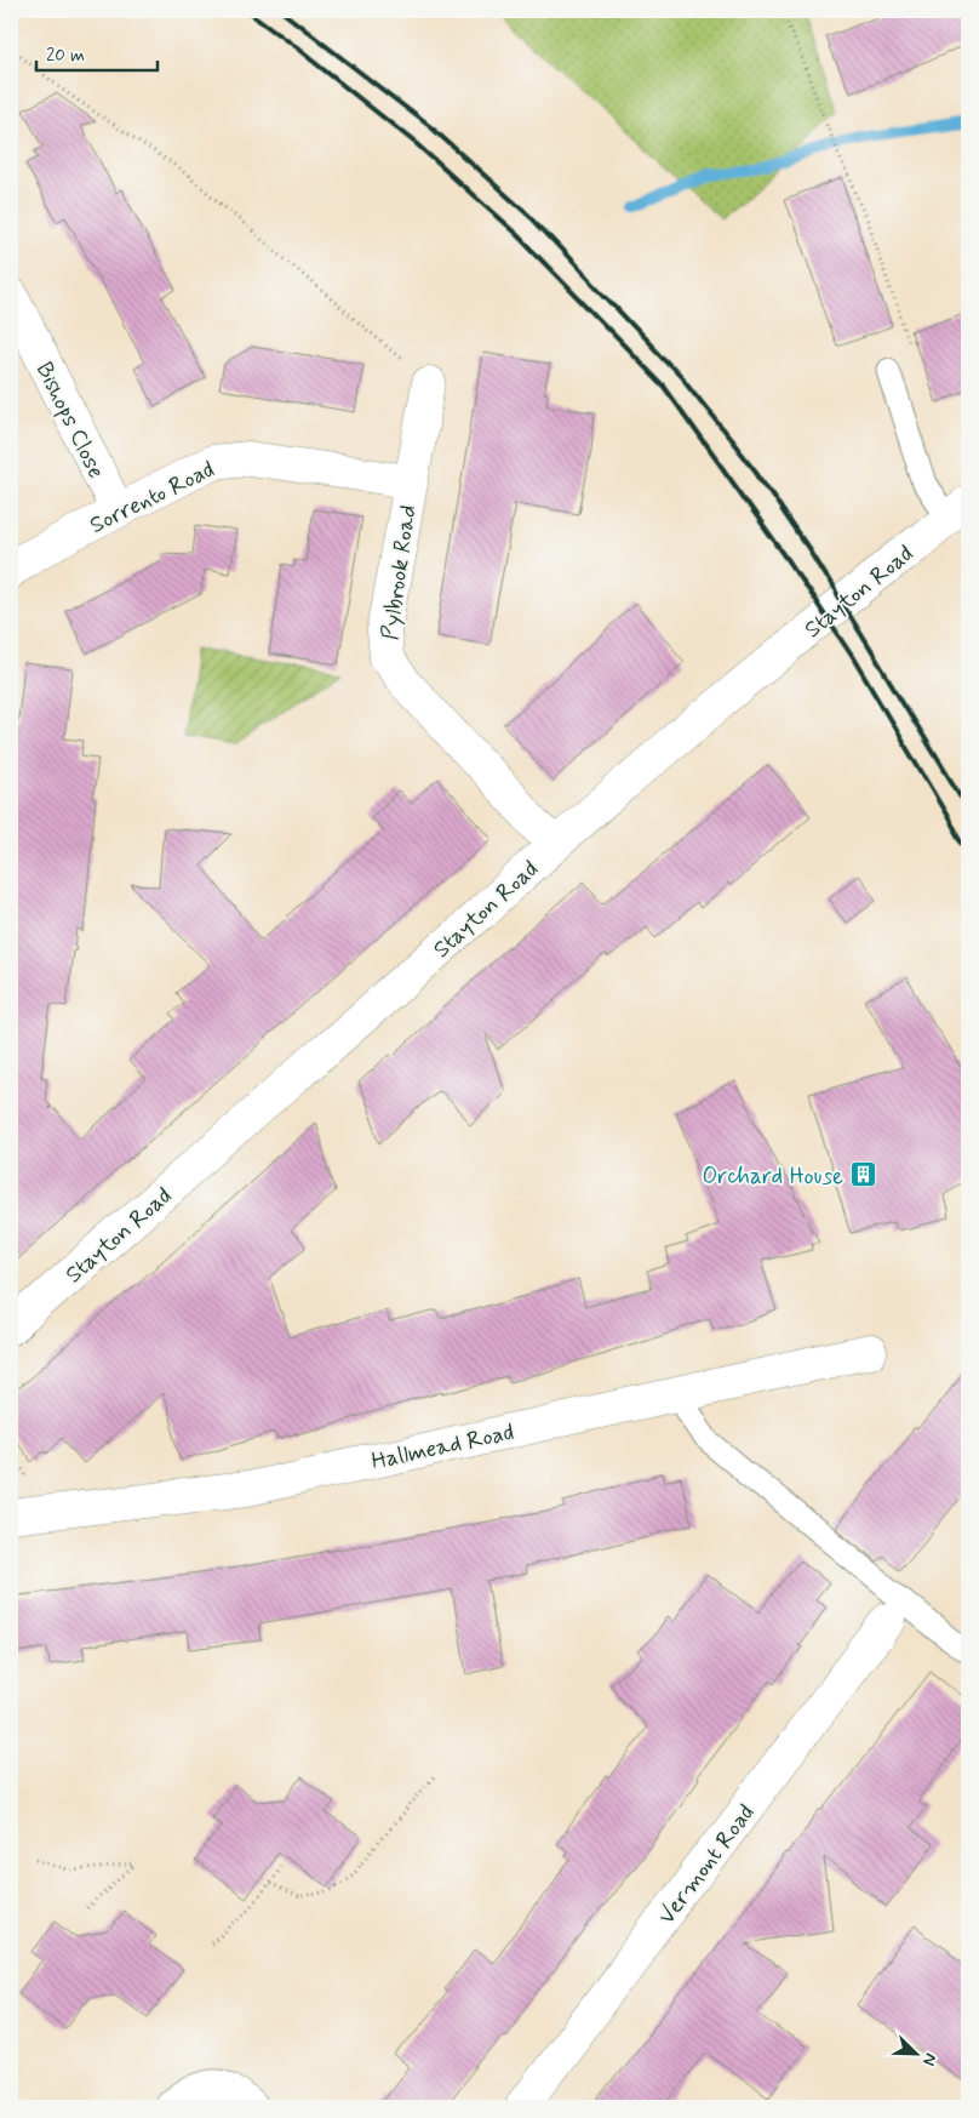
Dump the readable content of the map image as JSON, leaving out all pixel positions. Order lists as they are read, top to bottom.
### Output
{
  "streets": {
    "street": [
      "Bishops Close",
      "Sorrento Road",
      "Pylbrook Road",
      "Stayton Road",
      "Hallmead Road",
      "Vermont Road"
    ]
  },
  "crossings": [
    ["Bishops Close", "Sorrento Road"],
    ["Sorrento Road", "Pylbrook Road"],
    ["Pylbrook Road", "Stayton Road"]
  ],
  "places": {
    "building": ["Orchard House"]
  },
  "scale_bar": "20 m",
  "north": "bottom right"
}
